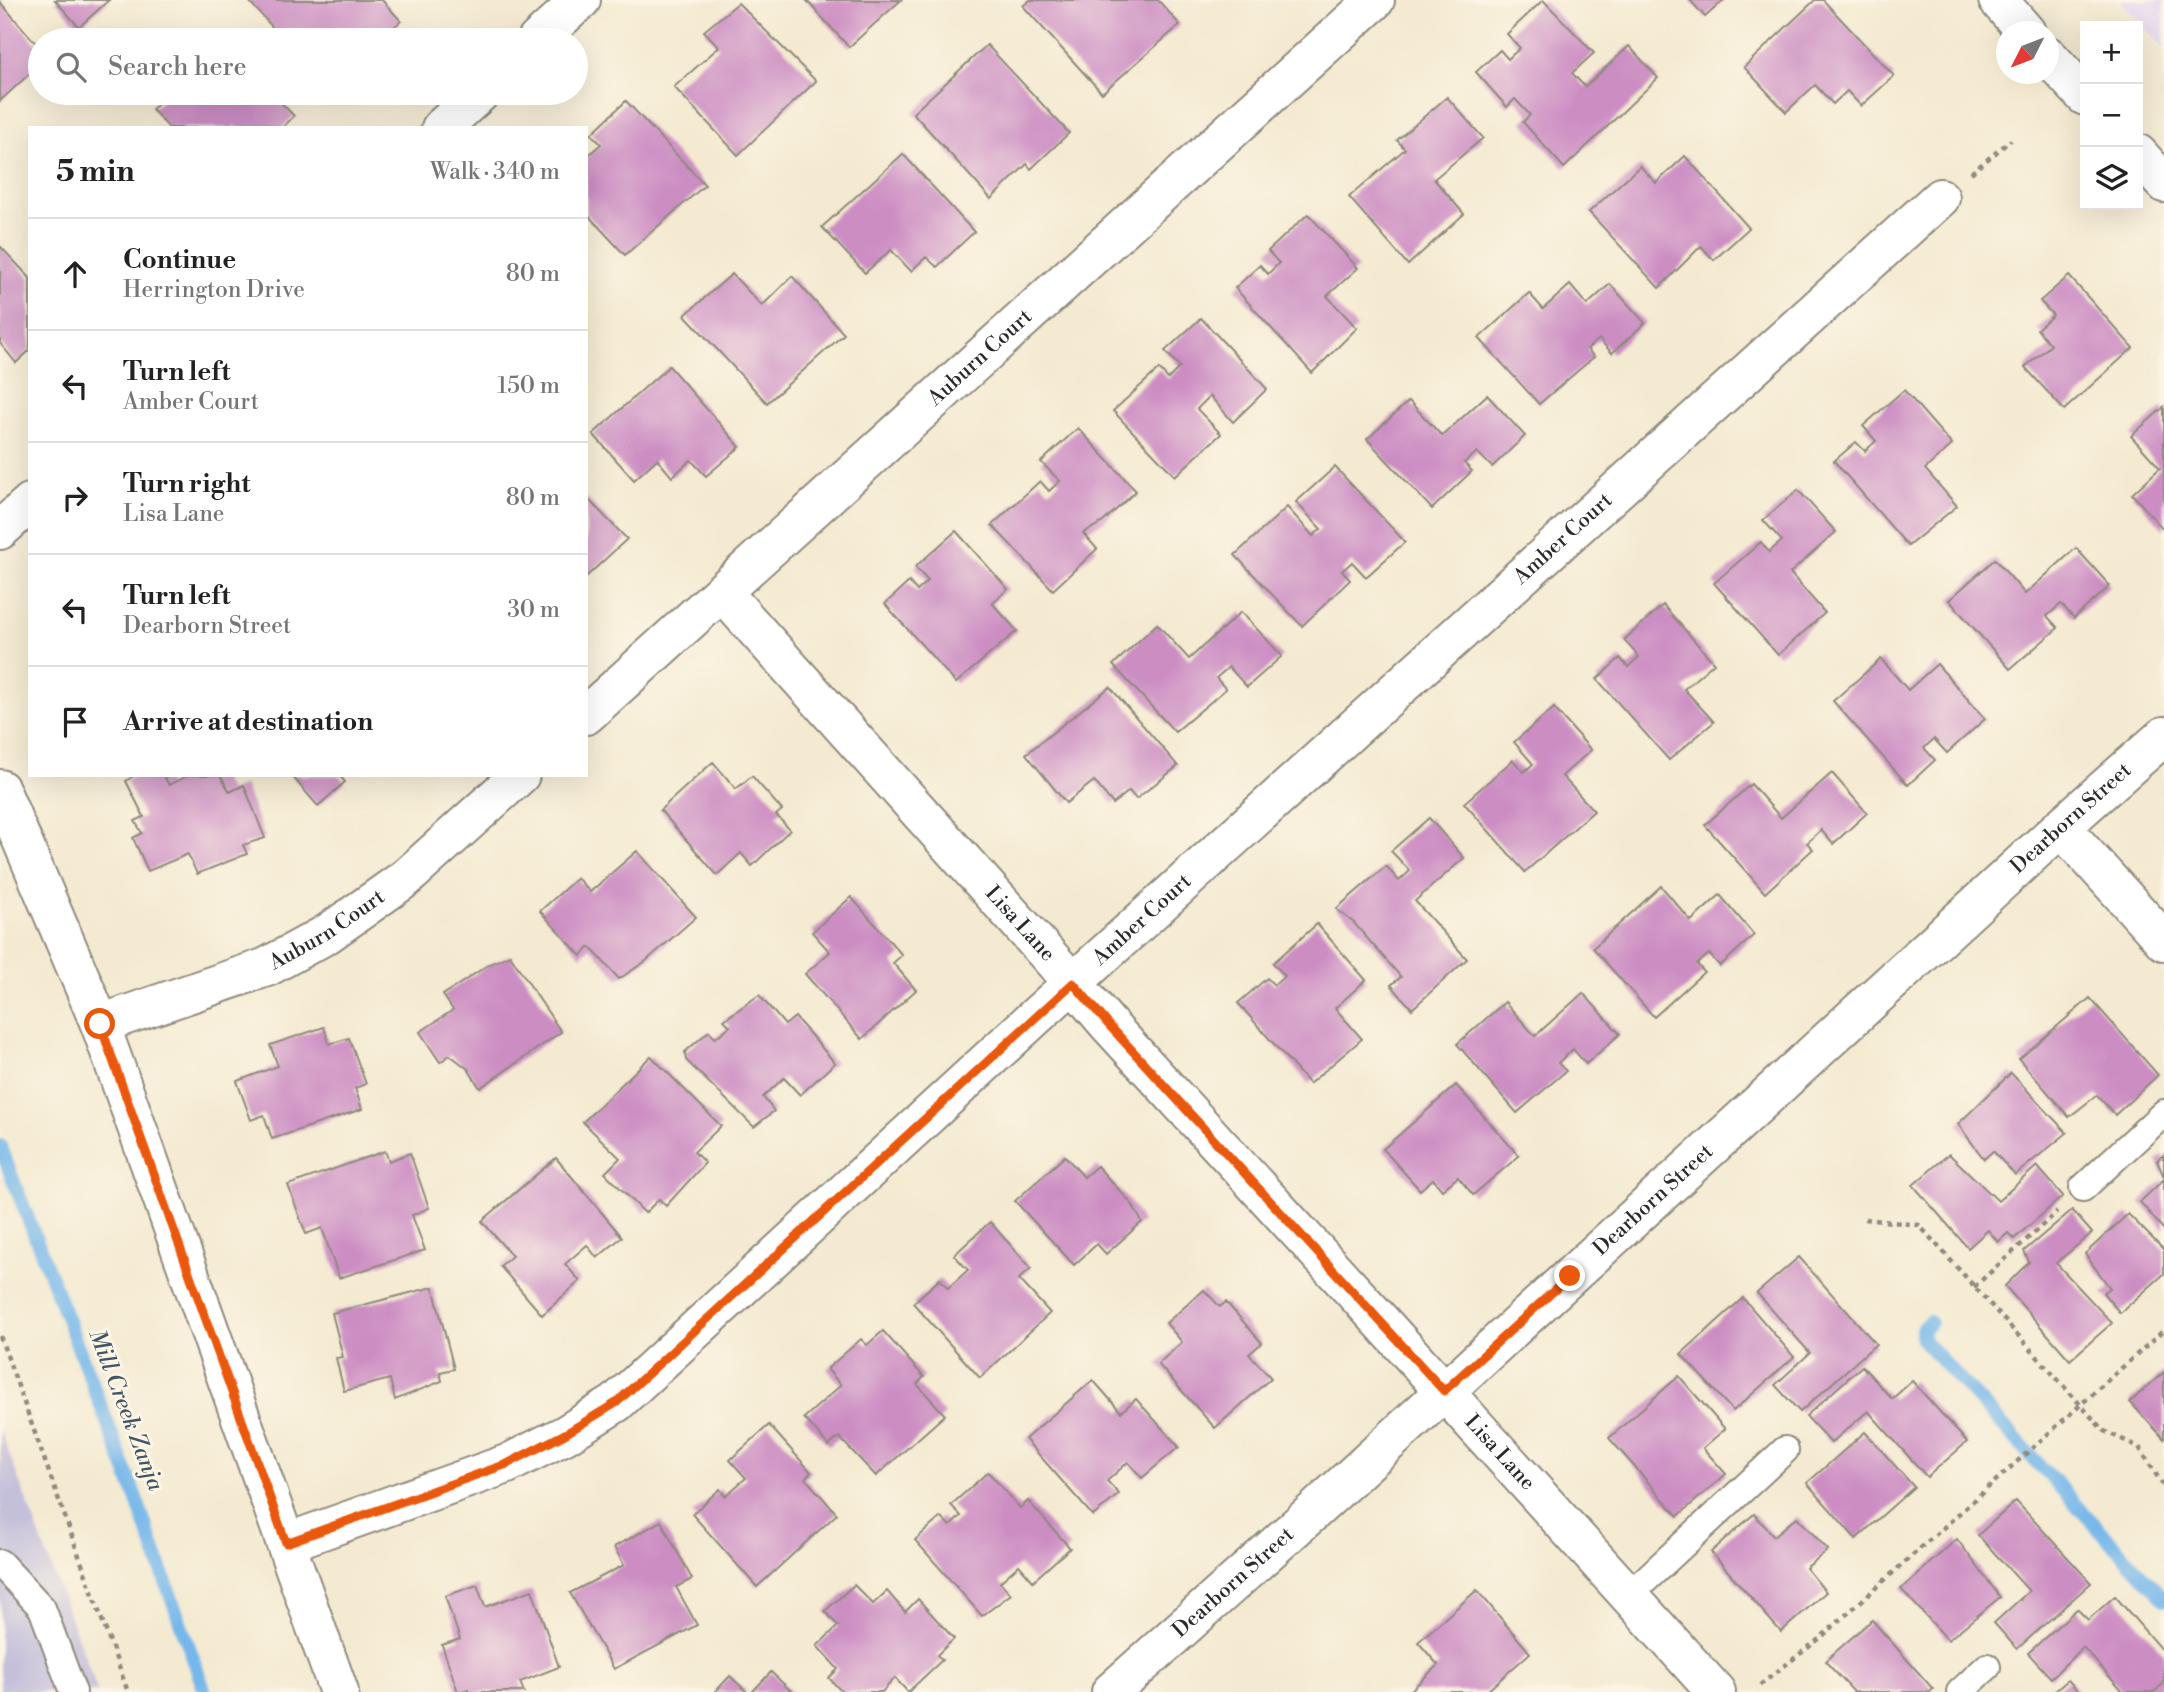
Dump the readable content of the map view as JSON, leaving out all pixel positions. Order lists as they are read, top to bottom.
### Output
{
  "streets": {
    "street": [
      "Auburn Court",
      "Amber Court",
      "Dearborn Street",
      "Lisa Lane"
    ]
  },
  "crossings": [
    ["Auburn Court", "Lisa Lane"],
    ["Amber Court", "Lisa Lane"],
    ["Dearborn Street", "Lisa Lane"]
  ],
  "water": ["Mill Creek Zanja"],
  "north": "bottom left",
  "page": {
    "map_buttons": ["+", "−"],
    "search": "Search here",
    "heading": ["5 min", "Walk · 340 m"],
    "list": [
      ["Continue", "Herrington Drive", "80 m"],
      ["Turn left", "Amber Court", "150 m"],
      ["Turn right", "Lisa Lane", "80 m"],
      ["Turn left", "Dearborn Street", "30 m"],
      "Arrive at destination"
    ]
  }
}
